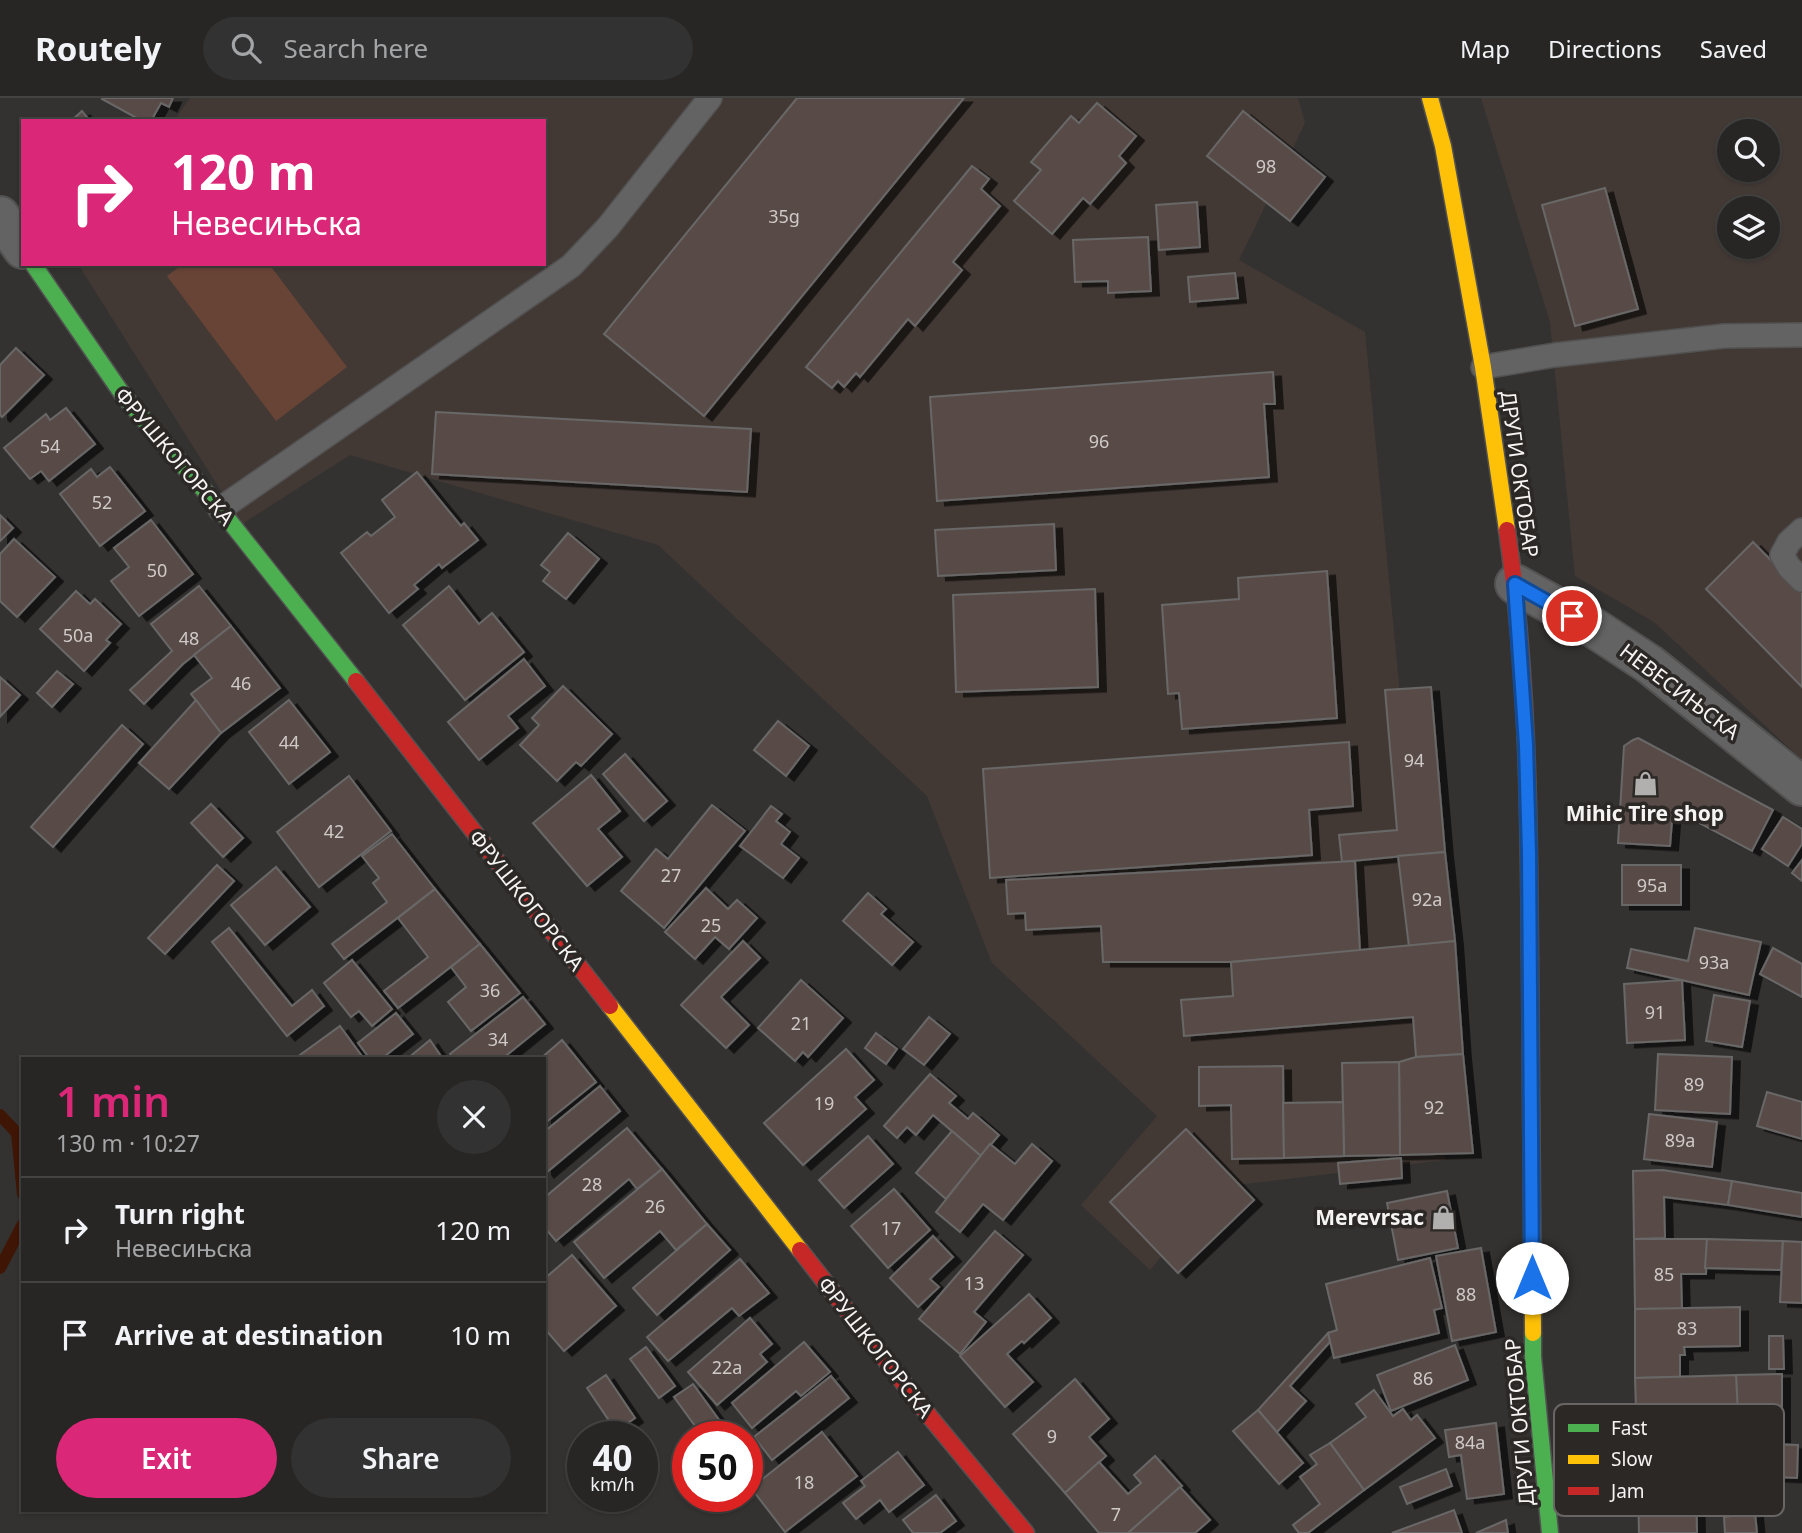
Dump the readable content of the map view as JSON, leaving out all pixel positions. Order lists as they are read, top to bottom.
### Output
{
  "streets": {
    "street": ["ФРУШКОГОРСКА", "ДРУГИ ОКТОБАР", "НЕВЕСИЊСКА"]
  },
  "crossings": [
    ["ДРУГИ ОКТОБАР", "НЕВЕСИЊСКА"]
  ],
  "places": {
    "shop": ["Mihic Tire shop", "Merevrsac"]
  },
  "house_numbers": [
    "98",
    "35g",
    "96",
    "54",
    "52",
    "50",
    "50a",
    "48",
    "46",
    "44",
    "94",
    "42",
    "27",
    "95a",
    "92a",
    "25",
    "93a",
    "36",
    "91",
    "21",
    "34",
    "89",
    "19",
    "92",
    "89a",
    "28",
    "26",
    "17",
    "85",
    "13",
    "88",
    "83",
    "22a",
    "86",
    "9",
    "84a",
    "18",
    "7"
  ],
  "legend": ["Fast", "Slow", "Jam"],
  "page": {
    "header": "Routely",
    "search": "Search here",
    "nav": ["Map", "Directions", "Saved"],
    "turn": ["120 m", "Невесињска"],
    "heading": ["1 min", "130 m · 10:27"],
    "list": [
      {
        "name": "Turn right",
        "note": "Невесињска",
        "value": "120 m"
      },
      {
        "name": "Arrive at destination",
        "value": "10 m"
      }
    ],
    "buttons": ["Exit", "Share"],
    "speed": "40 km/h",
    "limit": "50"
  }
}
